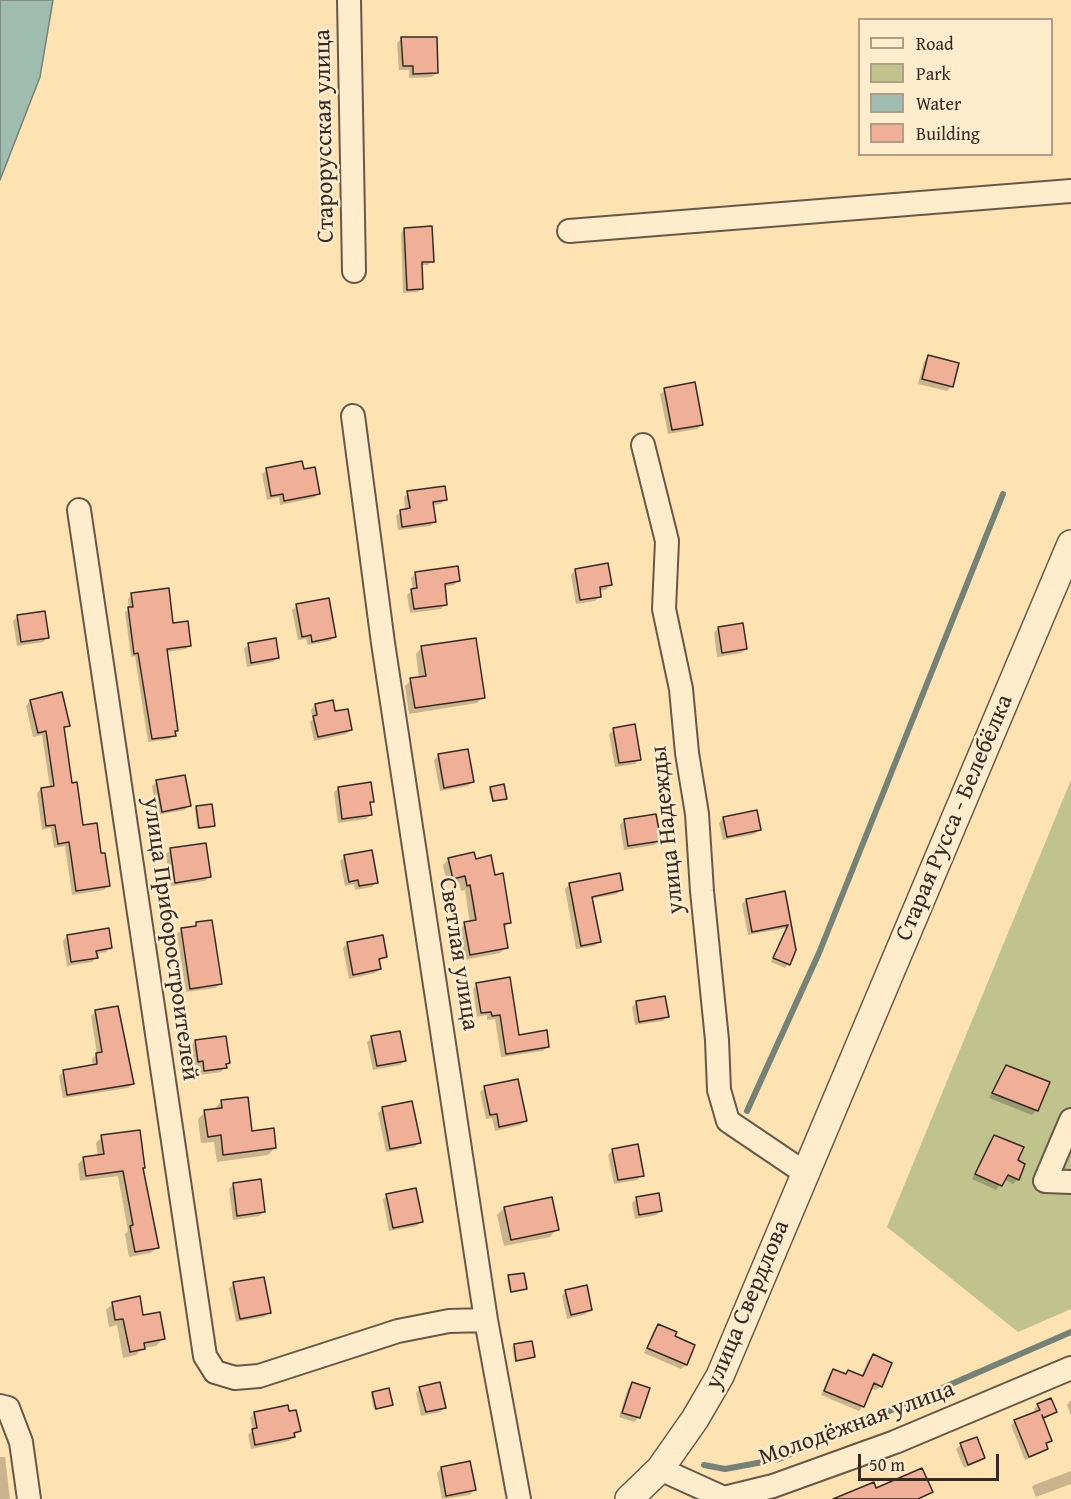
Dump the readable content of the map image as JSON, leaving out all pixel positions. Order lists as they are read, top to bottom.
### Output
{
  "streets": {
    "street": [
      "Старорусская улица",
      "Старая Русса - Белебёлка",
      "улица Надежды",
      "улица Приборостроителей",
      "Светлая улица",
      "улица Свердлова",
      "Молодёжная улица"
    ]
  },
  "crossings": [
    ["Старая Русса - Белебёлка", "улица Свердлова"],
    ["улица Надежды", "улица Свердлова"],
    ["улица Приборостроителей", "Светлая улица"],
    ["улица Свердлова", "Молодёжная улица"]
  ],
  "legend": [
    "Road",
    "Park",
    "Water",
    "Building"
  ],
  "scale_bar": "50 m"
}
